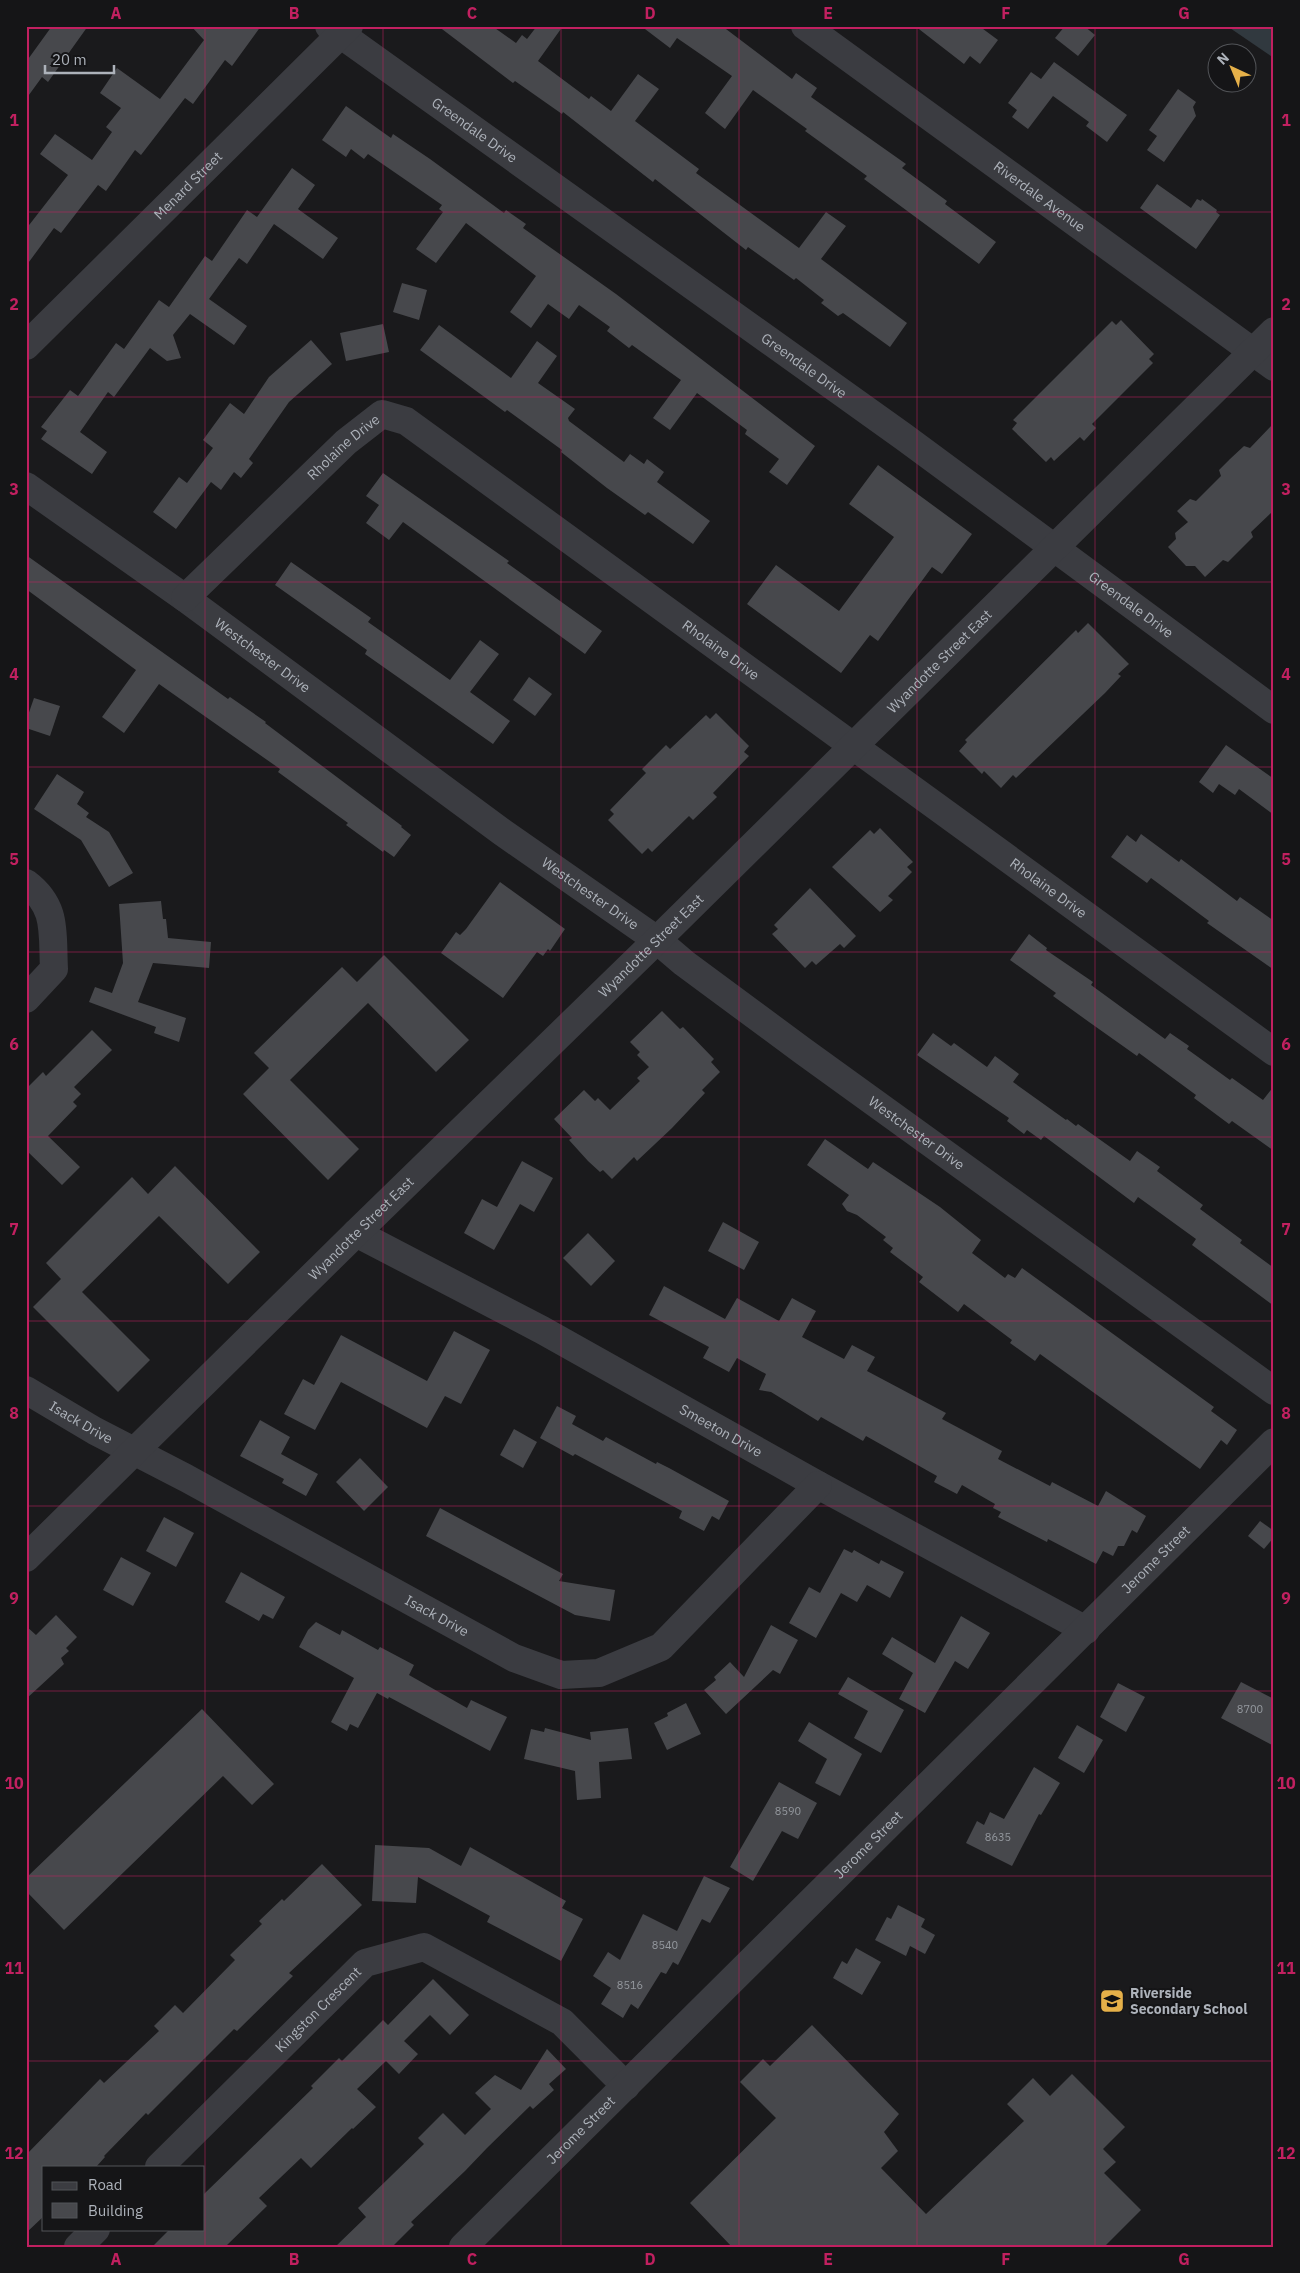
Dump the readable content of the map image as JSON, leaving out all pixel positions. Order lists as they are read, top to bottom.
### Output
{
  "streets": {
    "street": [
      "Greendale Drive",
      "Menard Street",
      "Riverdale Avenue",
      "Rholaine Drive",
      "Westchester Drive",
      "Wyandotte Street East",
      "Isack Drive",
      "Smeeton Drive",
      "Jerome Street",
      "Kingston Crescent"
    ]
  },
  "crossings": [
    ["Greendale Drive", "Menard Street"],
    ["Greendale Drive", "Wyandotte Street East"],
    ["Riverdale Avenue", "Wyandotte Street East"],
    ["Rholaine Drive", "Westchester Drive"],
    ["Rholaine Drive", "Wyandotte Street East"],
    ["Westchester Drive", "Wyandotte Street East"],
    ["Wyandotte Street East", "Isack Drive"],
    ["Wyandotte Street East", "Smeeton Drive"],
    ["Isack Drive", "Smeeton Drive"],
    ["Smeeton Drive", "Jerome Street"],
    ["Jerome Street", "Kingston Crescent"]
  ],
  "places": {
    "school or university": ["Riverside Secondary School"]
  },
  "house_numbers": [
    "8700",
    "8590",
    "8635",
    "8540",
    "8516"
  ],
  "legend": ["Road", "Building"],
  "scale_bar": "20 m",
  "north": "top left",
  "grid": {
    "columns": [
      "A",
      "B",
      "C",
      "D",
      "E",
      "F",
      "G"
    ],
    "rows": [
      "1",
      "2",
      "3",
      "4",
      "5",
      "6",
      "7",
      "8",
      "9",
      "10",
      "11",
      "12"
    ]
  }
}
